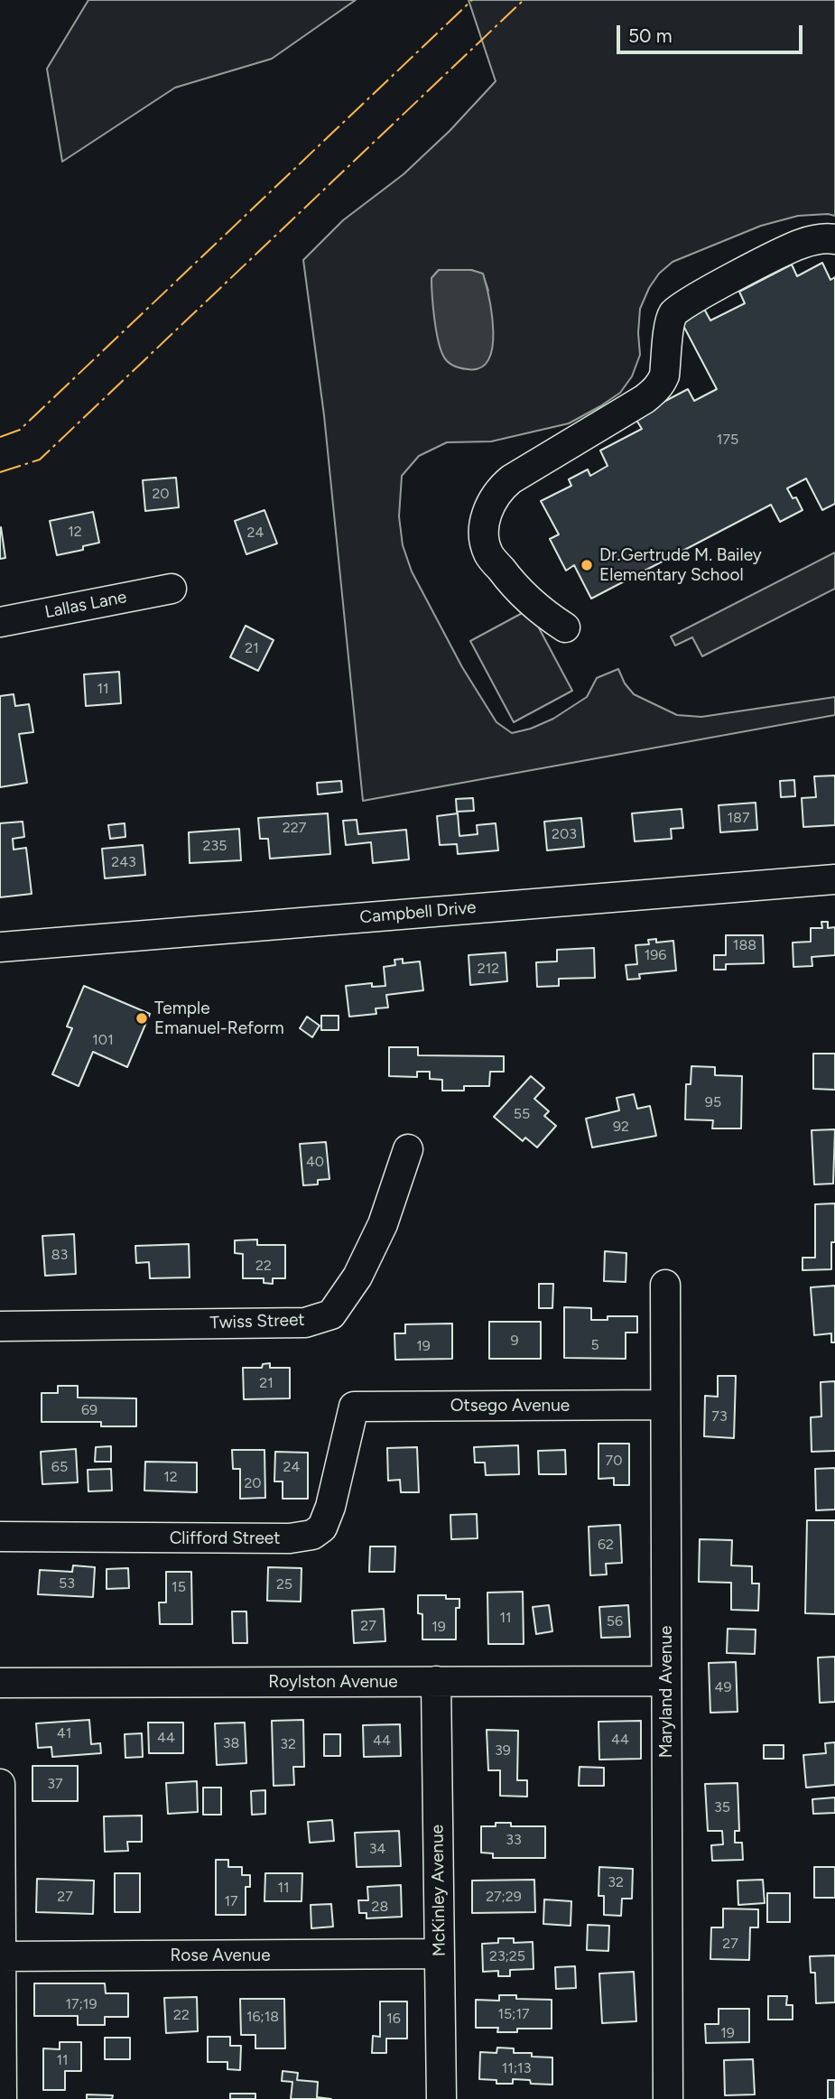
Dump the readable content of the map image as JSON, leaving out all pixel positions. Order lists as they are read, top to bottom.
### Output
{
  "streets": {
    "street": [
      "Lallas Lane",
      "Campbell Drive",
      "Twiss Street",
      "Otsego Avenue",
      "Clifford Street",
      "Roylston Avenue",
      "Maryland Avenue",
      "McKinley Avenue",
      "Rose Avenue"
    ]
  },
  "crossings": [
    ["Otsego Avenue", "Clifford Street"],
    ["Otsego Avenue", "Maryland Avenue"],
    ["Roylston Avenue", "Maryland Avenue"],
    ["Roylston Avenue", "McKinley Avenue"],
    ["McKinley Avenue", "Rose Avenue"]
  ],
  "places": ["Dr.Gertrude M. Bailey Elementary School", "Temple Emanuel-Reform"],
  "house_numbers": [
    "175",
    "20",
    "12",
    "24",
    "21",
    "11",
    "187",
    "227",
    "203",
    "235",
    "243",
    "188",
    "196",
    "212",
    "101",
    "95",
    "55",
    "92",
    "40",
    "83",
    "22",
    "9",
    "5",
    "19",
    "21",
    "69",
    "73",
    "70",
    "65",
    "24",
    "12",
    "20",
    "62",
    "53",
    "25",
    "15",
    "11",
    "56",
    "27",
    "19",
    "49",
    "41",
    "44",
    "44",
    "44",
    "38",
    "32",
    "39",
    "37",
    "35",
    "33",
    "34",
    "32",
    "11",
    "27",
    "27;29",
    "17",
    "28",
    "27",
    "23;25",
    "17;19",
    "15;17",
    "22",
    "16;18",
    "16",
    "19",
    "11",
    "11;13"
  ],
  "scale_bar": "50 m"
}
